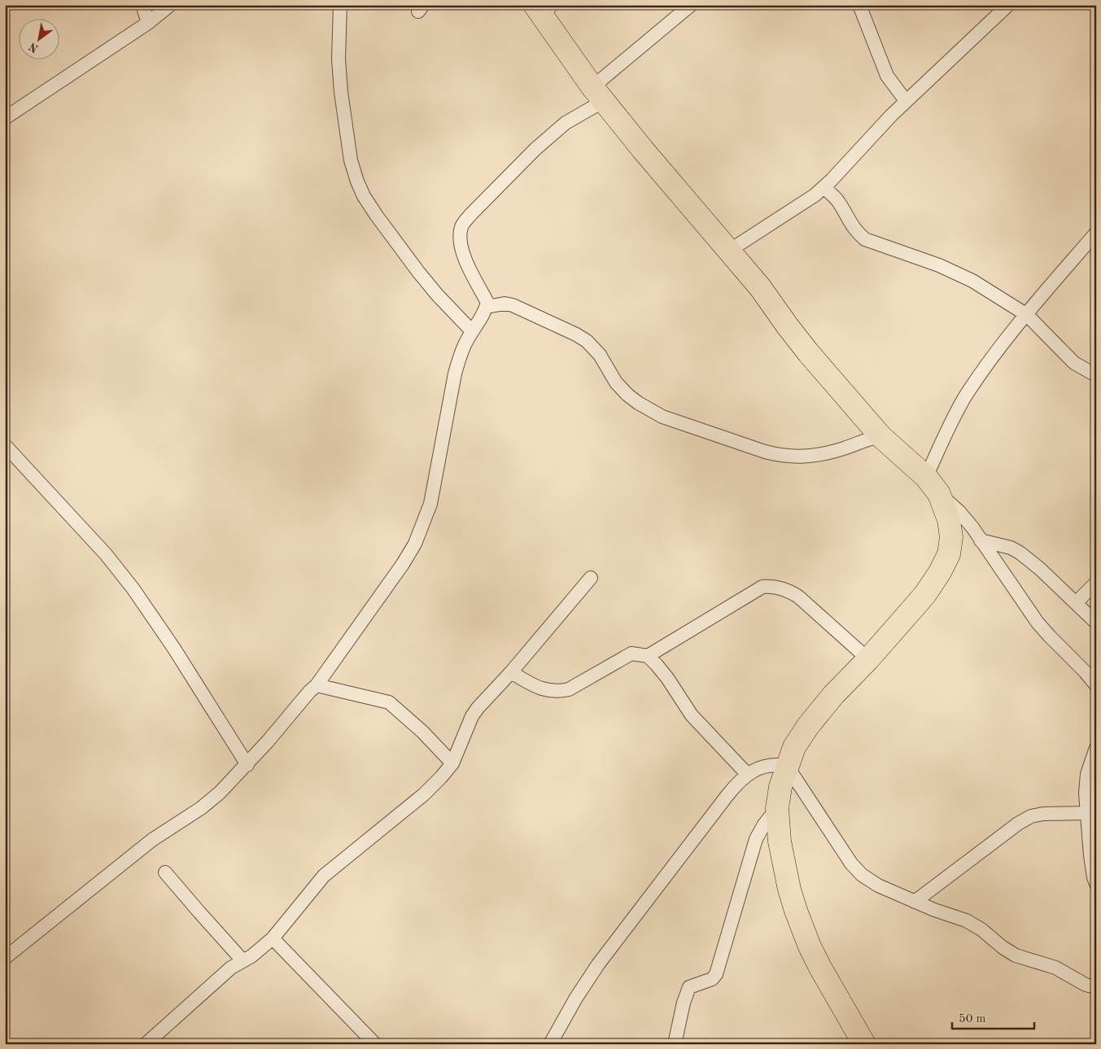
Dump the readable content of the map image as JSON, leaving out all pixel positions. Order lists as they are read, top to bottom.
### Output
{
  "scale_bar": "50 m",
  "north": "bottom left"
}
